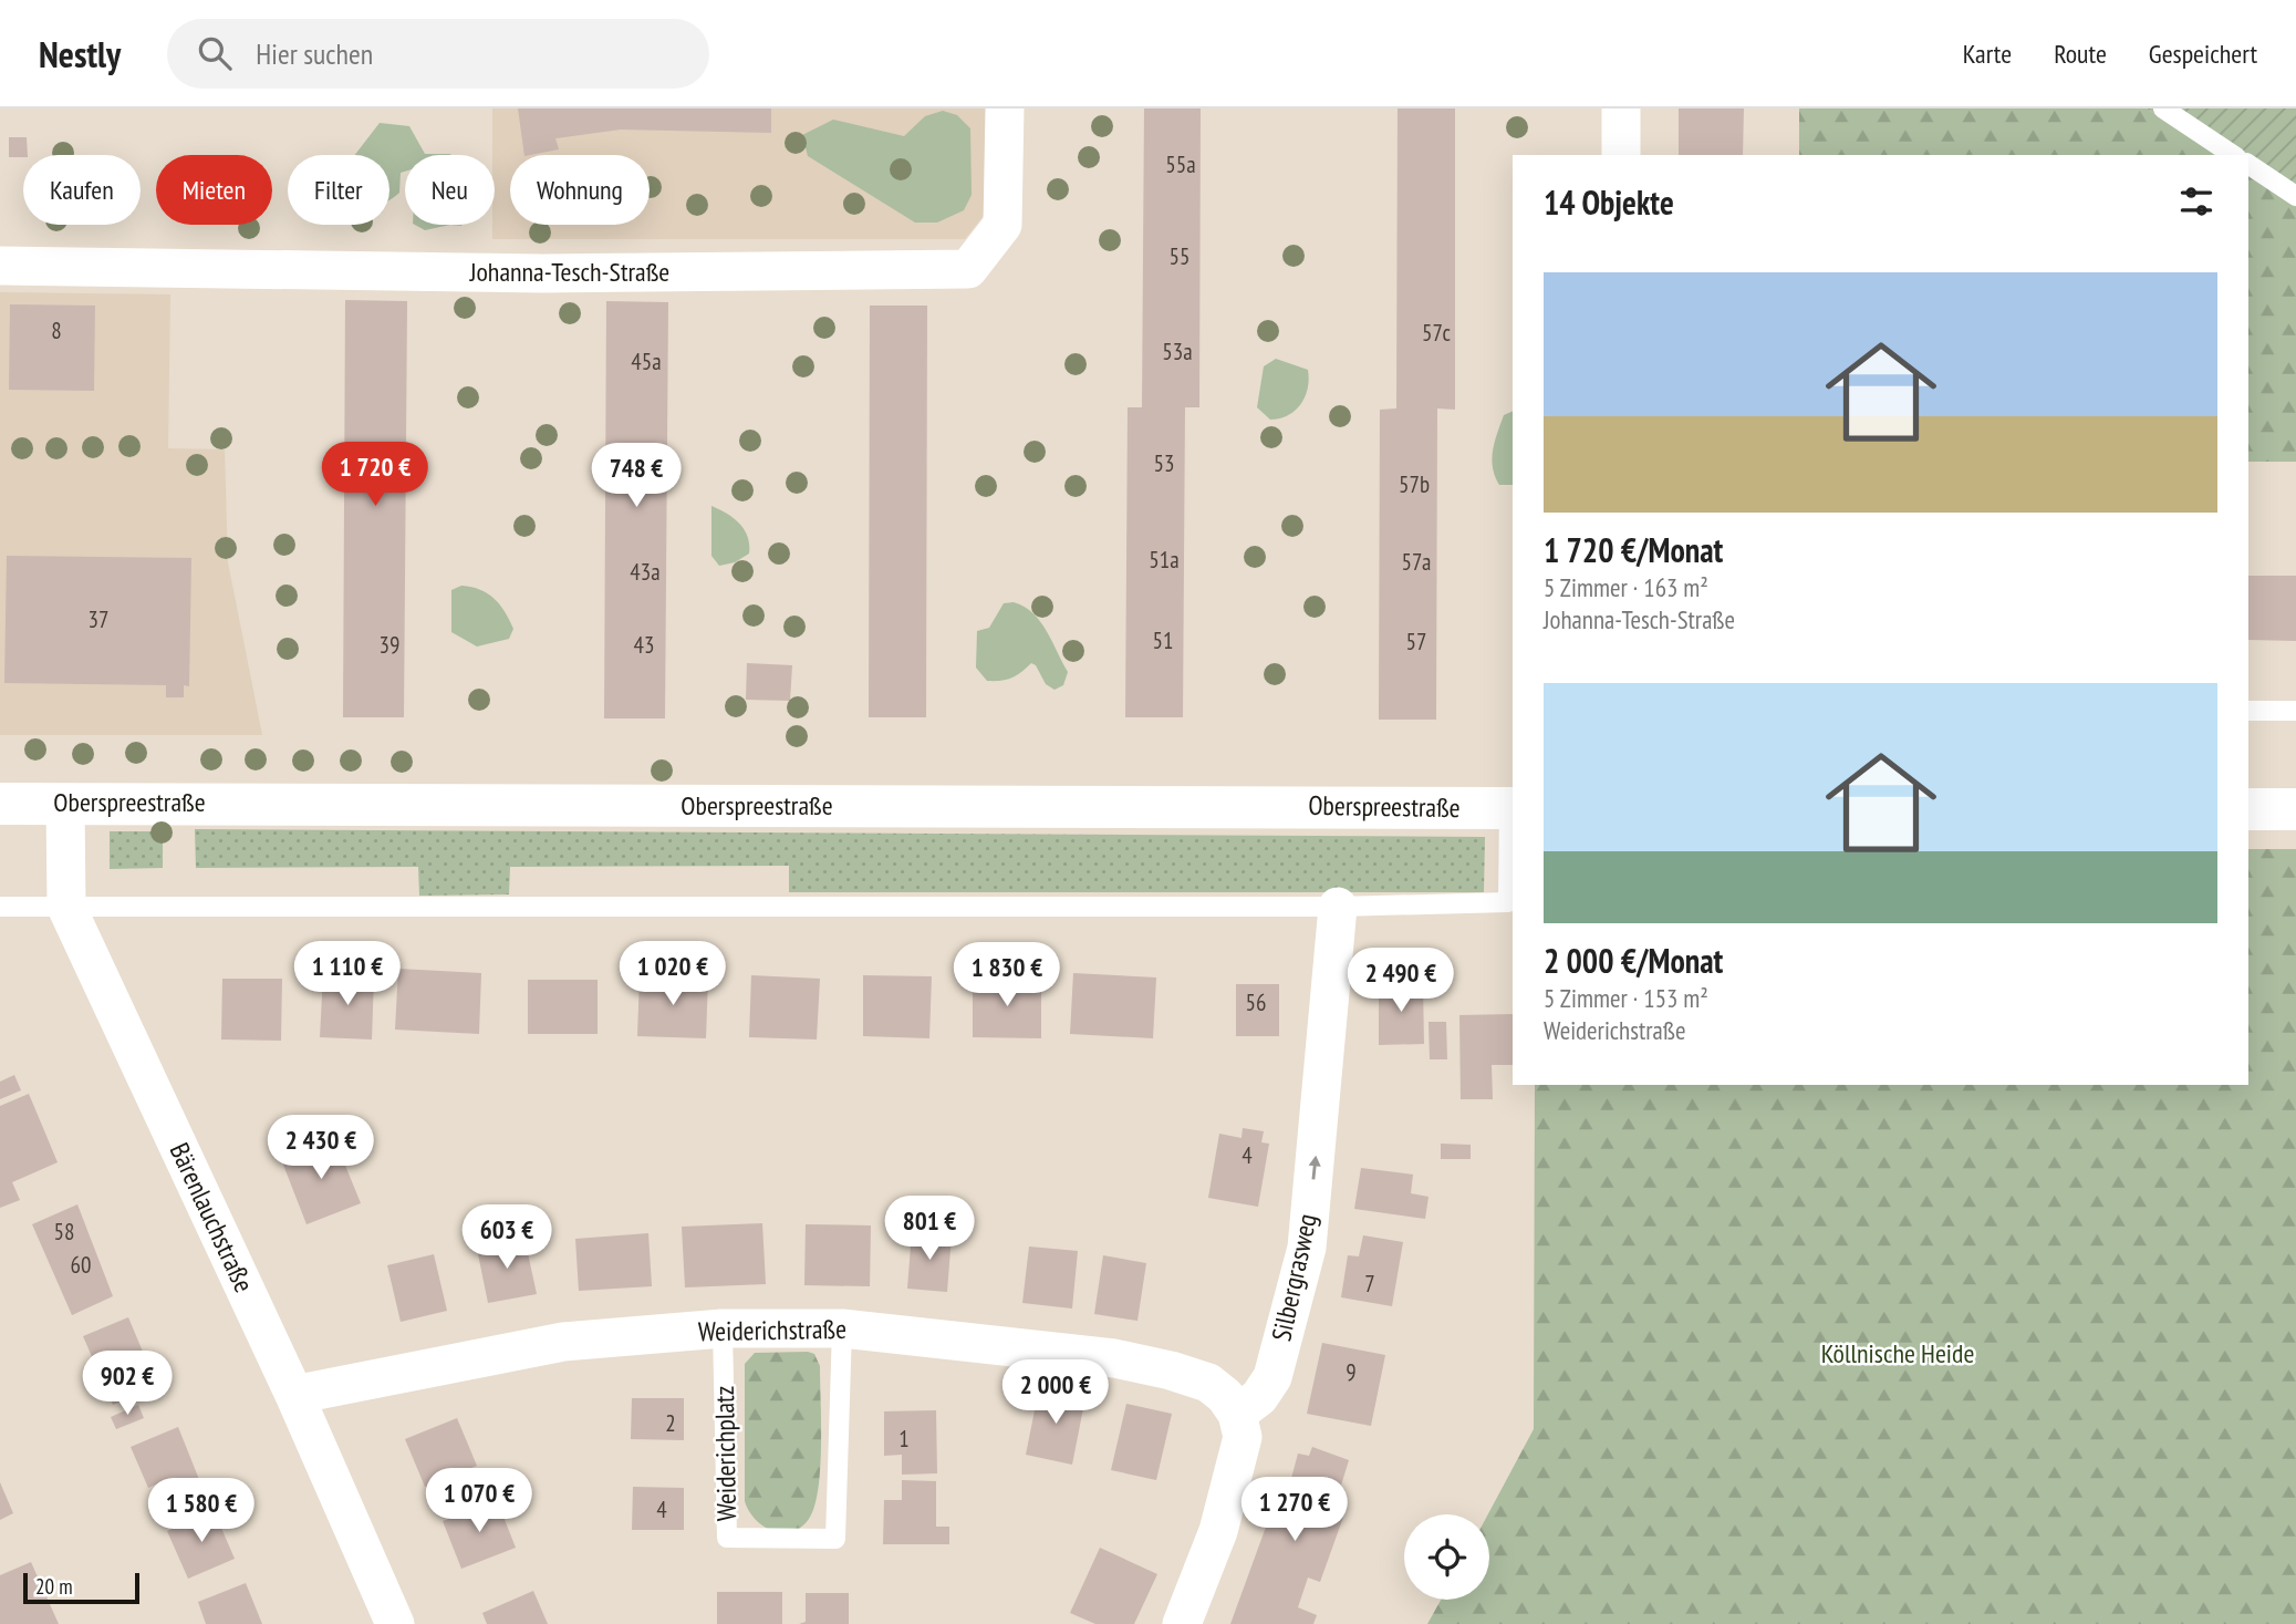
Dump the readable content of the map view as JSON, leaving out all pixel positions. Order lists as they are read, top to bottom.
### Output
{
  "streets": {
    "main road": ["Oberspreestraße"],
    "street": [
      "Johanna-Tesch-Straße",
      "Bärenlauchstraße",
      "Silbergrasweg",
      "Weiderichstraße"
    ],
    "lane": ["Weiderichplatz"]
  },
  "crossings": [
    ["Oberspreestraße", "Bärenlauchstraße"],
    ["Bärenlauchstraße", "Weiderichstraße"],
    ["Silbergrasweg", "Weiderichstraße"],
    ["Weiderichstraße", "Weiderichplatz"]
  ],
  "one_way": ["Silbergrasweg"],
  "parks": ["Köllnische Heide"],
  "house_numbers": [
    "55a",
    "55",
    "8",
    "57c",
    "53a",
    "45a",
    "53",
    "57b",
    "51a",
    "57a",
    "43a",
    "37",
    "51",
    "57",
    "39",
    "43",
    "56",
    "4",
    "58",
    "60",
    "7",
    "9",
    "2",
    "1",
    "4"
  ],
  "scale_bar": "20 m",
  "page": {
    "header": "Nestly",
    "search": "Hier suchen",
    "nav": ["Karte", "Route", "Gespeichert"],
    "chip": [
      "Kaufen",
      "Mieten",
      "Filter",
      "Neu",
      "Wohnung"
    ],
    "heading": "14 Objekte",
    "list": [
      {
        "name": "1 720 €/Monat",
        "note": "5 Zimmer · 163 m² · Johanna-Tesch-Straße"
      },
      {
        "name": "2 000 €/Monat",
        "note": "5 Zimmer · 153 m² · Weiderichstraße"
      }
    ],
    "price": [
      "1 720 €",
      "748 €",
      "1 110 €",
      "1 020 €",
      "1 830 €",
      "2 490 €",
      "2 430 €",
      "801 €",
      "603 €",
      "902 €",
      "2 000 €",
      "1 070 €",
      "1 270 €",
      "1 580 €"
    ],
    "scale": "20 m"
  }
}
